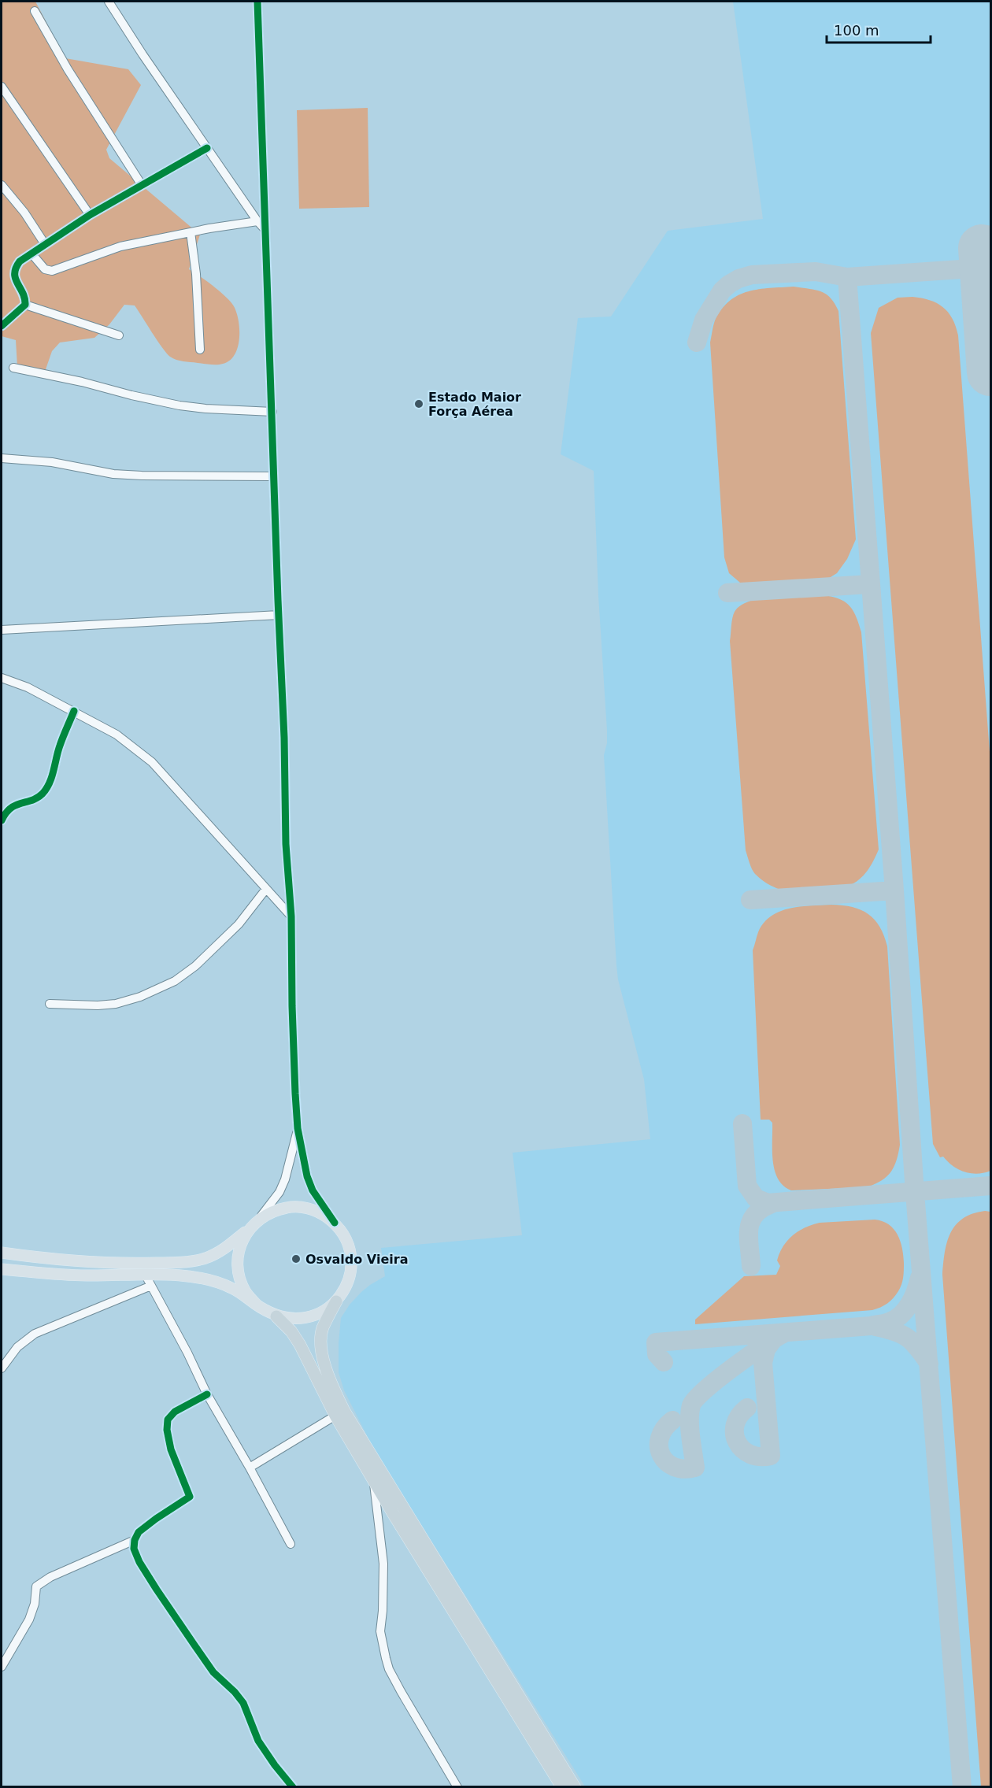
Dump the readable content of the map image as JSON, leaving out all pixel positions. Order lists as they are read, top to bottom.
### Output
{
  "places": ["Estado Maior Força Aérea", "Osvaldo Vieira"],
  "scale_bar": "100 m"
}
